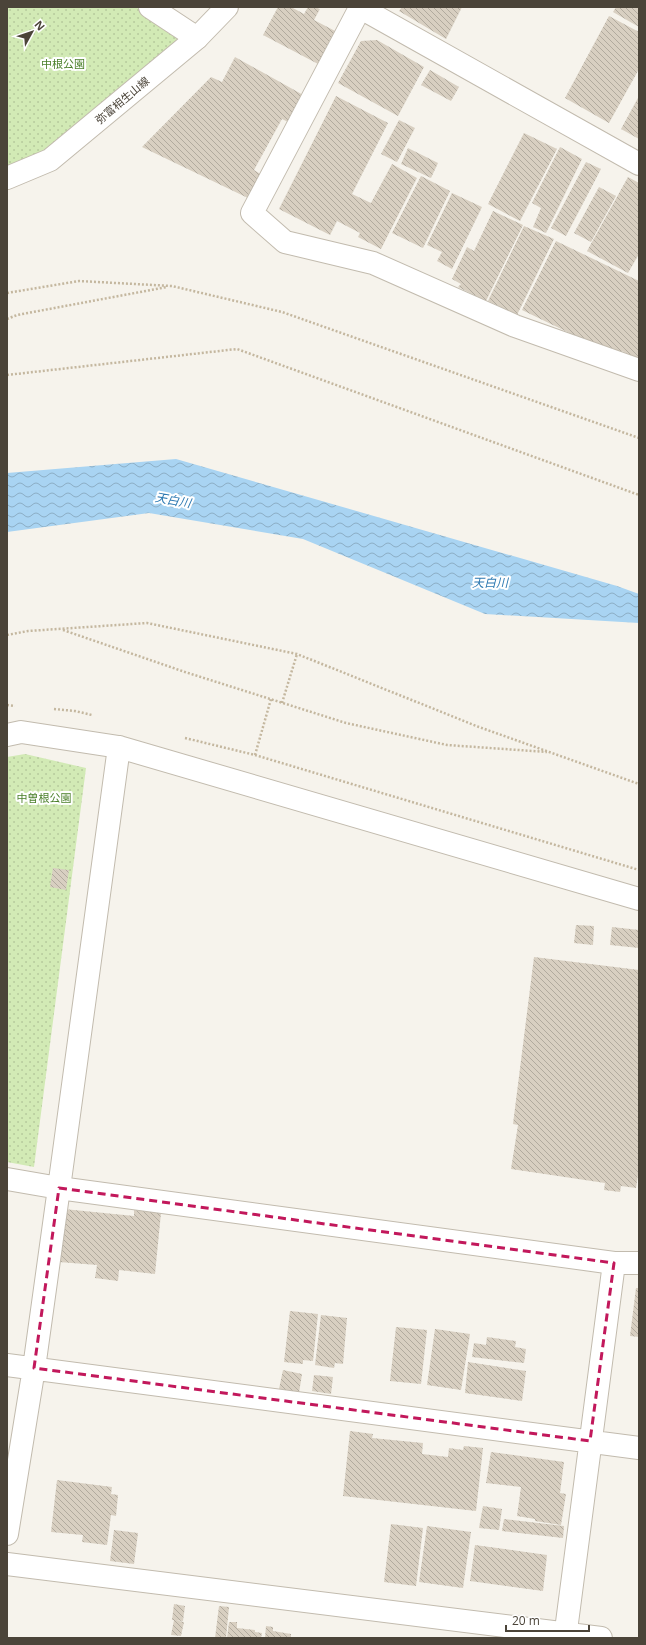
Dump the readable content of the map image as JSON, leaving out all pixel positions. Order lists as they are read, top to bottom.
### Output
{
  "streets": {
    "street": ["弥富相生山線"]
  },
  "water": ["天白川"],
  "parks": ["中根公園", "中曽根公園"],
  "scale_bar": "20 m",
  "north": "top right"
}
